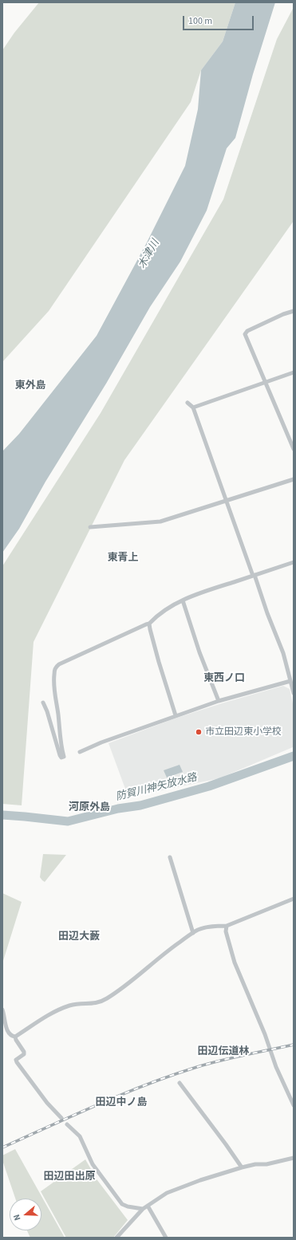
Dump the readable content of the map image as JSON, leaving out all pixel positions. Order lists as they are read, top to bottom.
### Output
{
  "districts": [
    "東外島",
    "東青上",
    "東西ノ口",
    "河原外島",
    "田辺大藪",
    "田辺伝道林",
    "田辺中ノ島",
    "田辺田出原"
  ],
  "water": ["木津川", "防賀川神矢放水路"],
  "places": ["市立田辺東小学校"],
  "scale_bar": "100 m",
  "north": "left"
}
